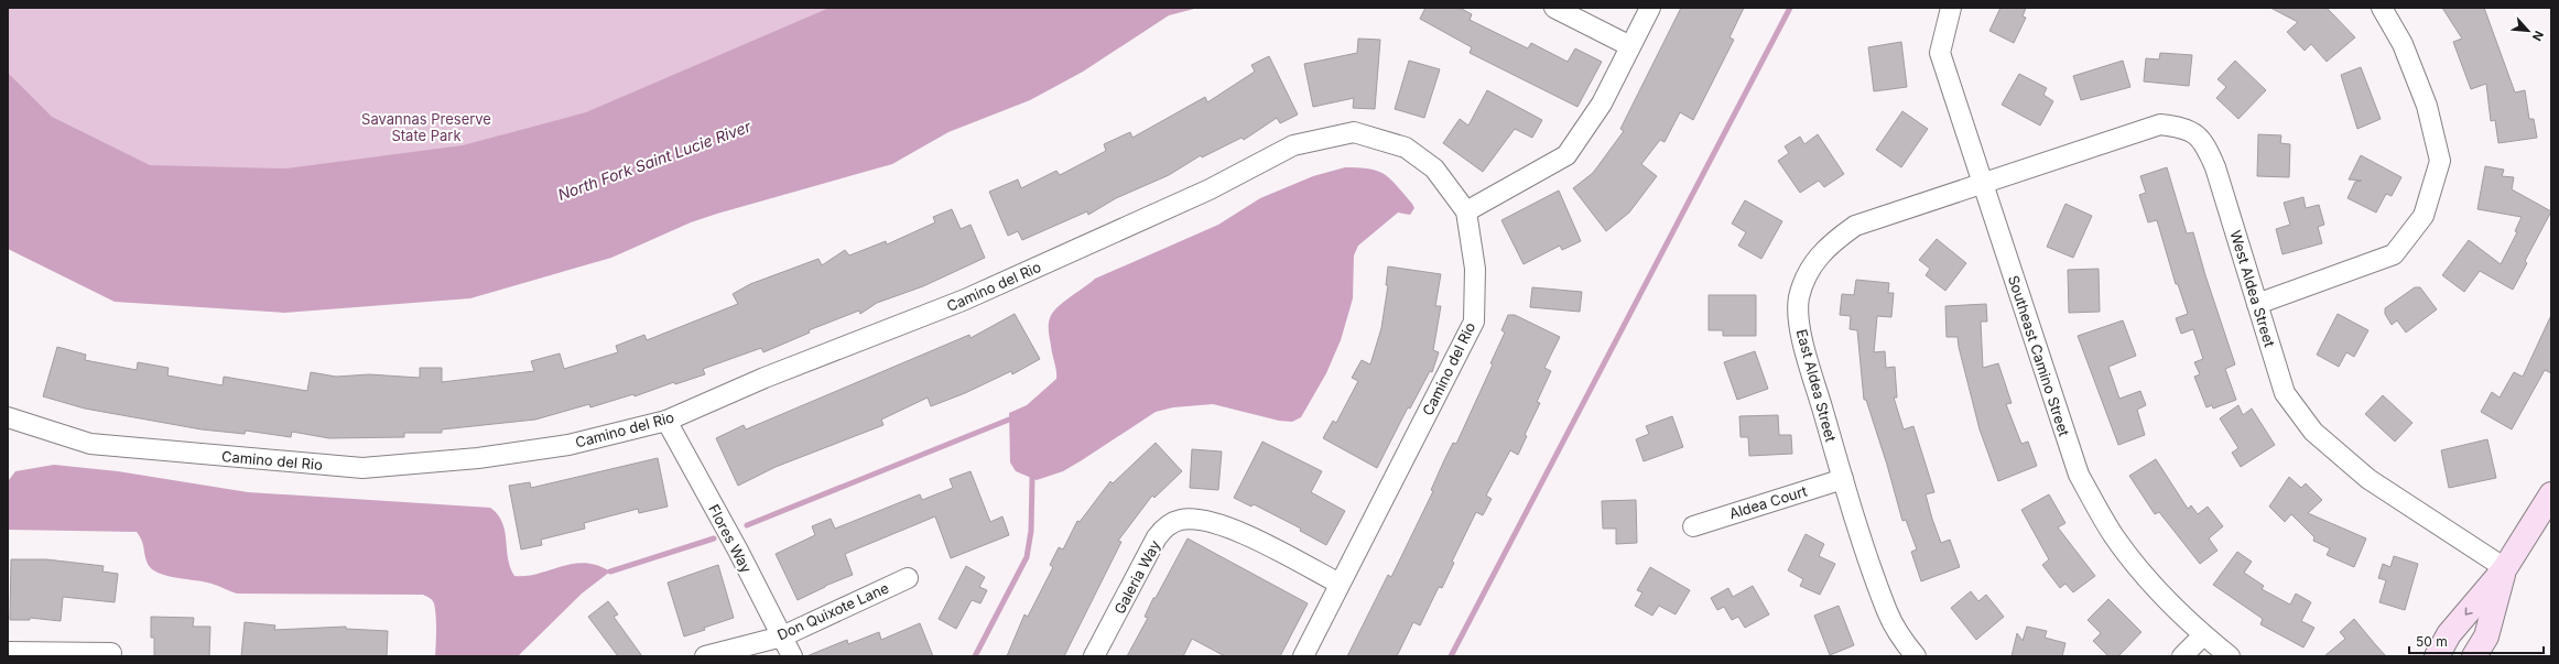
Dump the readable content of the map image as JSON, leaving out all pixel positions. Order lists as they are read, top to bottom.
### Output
{
  "streets": {
    "street": [
      "Camino del Rio",
      "West Aldea Street",
      "Southeast Camino Street",
      "East Aldea Street",
      "Aldea Court",
      "Flores Way",
      "Galeria Way",
      "Don Quixote Lane"
    ]
  },
  "crossings": [
    ["Camino del Rio", "Flores Way"],
    ["Camino del Rio", "Galeria Way"],
    ["West Aldea Street", "Southeast Camino Street"],
    ["West Aldea Street", "East Aldea Street"],
    ["Southeast Camino Street", "East Aldea Street"],
    ["East Aldea Street", "Aldea Court"],
    ["Flores Way", "Don Quixote Lane"]
  ],
  "water": ["North Fork Saint Lucie River"],
  "parks": ["Savannas Preserve State Park"],
  "scale_bar": "50 m",
  "north": "bottom right"
}
